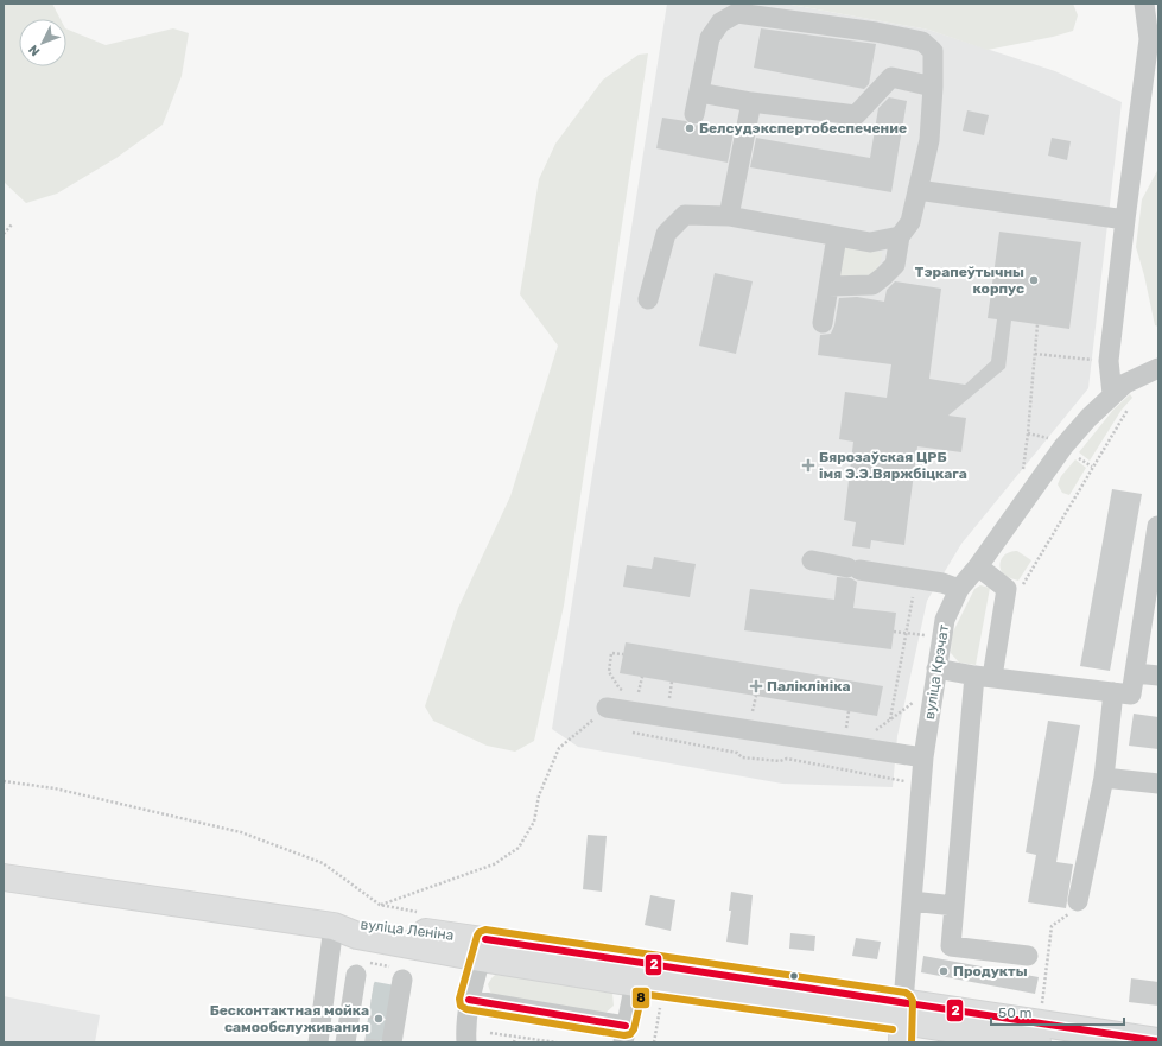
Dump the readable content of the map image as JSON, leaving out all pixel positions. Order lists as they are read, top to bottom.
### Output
{
  "streets": {
    "main road": ["вуліца Леніна"],
    "street": ["вуліца Крэчат"]
  },
  "crossings": [
    ["вуліца Крэчат", "вуліца Леніна"]
  ],
  "places": {
    "other": [
      "Белсудэкспертобеспечение",
      "Тэрапеўтычны корпус",
      "Продукты",
      "Бесконтактная мойка самообслуживания"
    ],
    "health": ["Бярозаўская ЦРБ імя Э.Э.Вяржбіцкага", "Паліклініка"]
  },
  "lines": ["transit line 8", "transit line 2"],
  "scale_bar": "50 m",
  "north": "bottom left"
}
